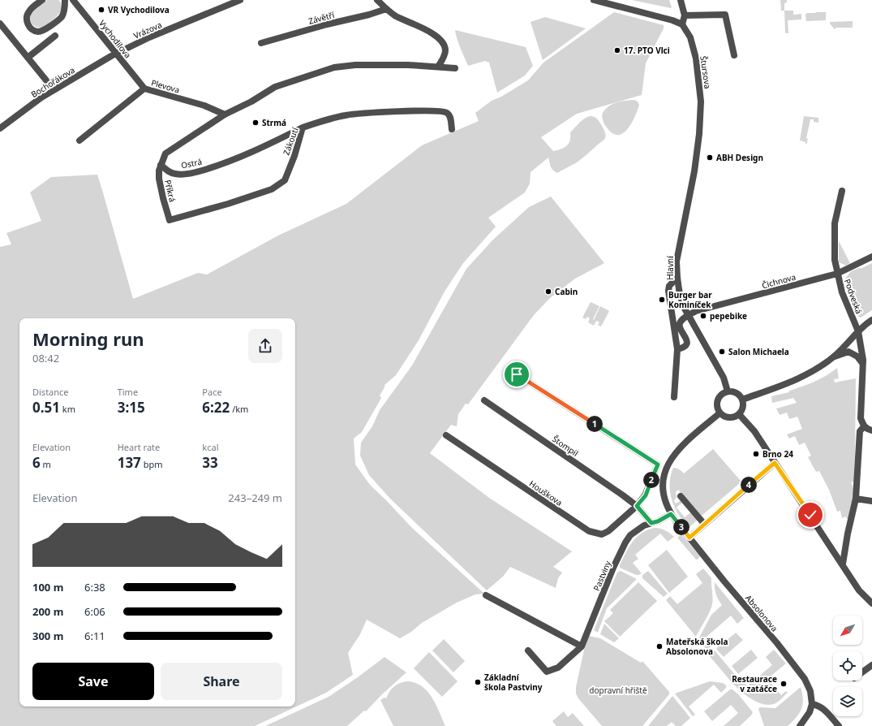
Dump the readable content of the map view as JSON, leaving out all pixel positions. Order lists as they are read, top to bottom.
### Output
{
  "streets": {
    "street": [
      "Závětří",
      "Vrázova",
      "Vychodilova",
      "Štursova",
      "Bochořákova",
      "Plevova",
      "Zákoutí",
      "Ostrá",
      "Příkrá",
      "Hlavní",
      "Čichnova",
      "Podveská",
      "Štompil",
      "Houškova",
      "Pastviny",
      "Absolonova"
    ]
  },
  "crossings": [
    ["Vrázova", "Vychodilova"],
    ["Vrázova", "Bochořákova"],
    ["Vychodilova", "Bochořákova"],
    ["Vychodilova", "Plevova"],
    ["Štursova", "Hlavní"],
    ["Zákoutí", "Ostrá"],
    ["Zákoutí", "Příkrá"],
    ["Ostrá", "Příkrá"],
    ["Hlavní", "Čichnova"],
    ["Hlavní", "Absolonova"],
    ["Čichnova", "Podveská"],
    ["Štompil", "Houškova"],
    ["Pastviny", "Absolonova"]
  ],
  "parks": ["dopravní hřiště"],
  "places": [
    "VR Vychodilova",
    "17. PTO Vlci",
    "Strmá",
    "ABH Design",
    "Cabin",
    "Burger bar Kominíček",
    "pepebike",
    "Salon Michaela",
    "Brno 24",
    "Mateřská škola Absolonova",
    "Základní škola Pastviny",
    "Restaurace v zatáčce"
  ],
  "north": "bottom left",
  "page": {
    "heading": ["Morning run", "08:42"],
    "stats": [
      ["Distance", "0.51 km"],
      ["Time", "3:15"],
      ["Pace", "6:22 /km"],
      ["Elevation", "6 m"],
      ["Heart rate", "137 bpm"],
      ["kcal", "33"]
    ],
    "pins": [
      "1",
      "2",
      "4",
      "3"
    ],
    "chart": ["Elevation", "243–249 m"],
    "list": [
      {
        "name": "100 m",
        "note": "6:38"
      },
      {
        "name": "200 m",
        "note": "6:06"
      },
      {
        "name": "300 m",
        "note": "6:11"
      }
    ],
    "buttons": ["Save", "Share"]
  }
}
